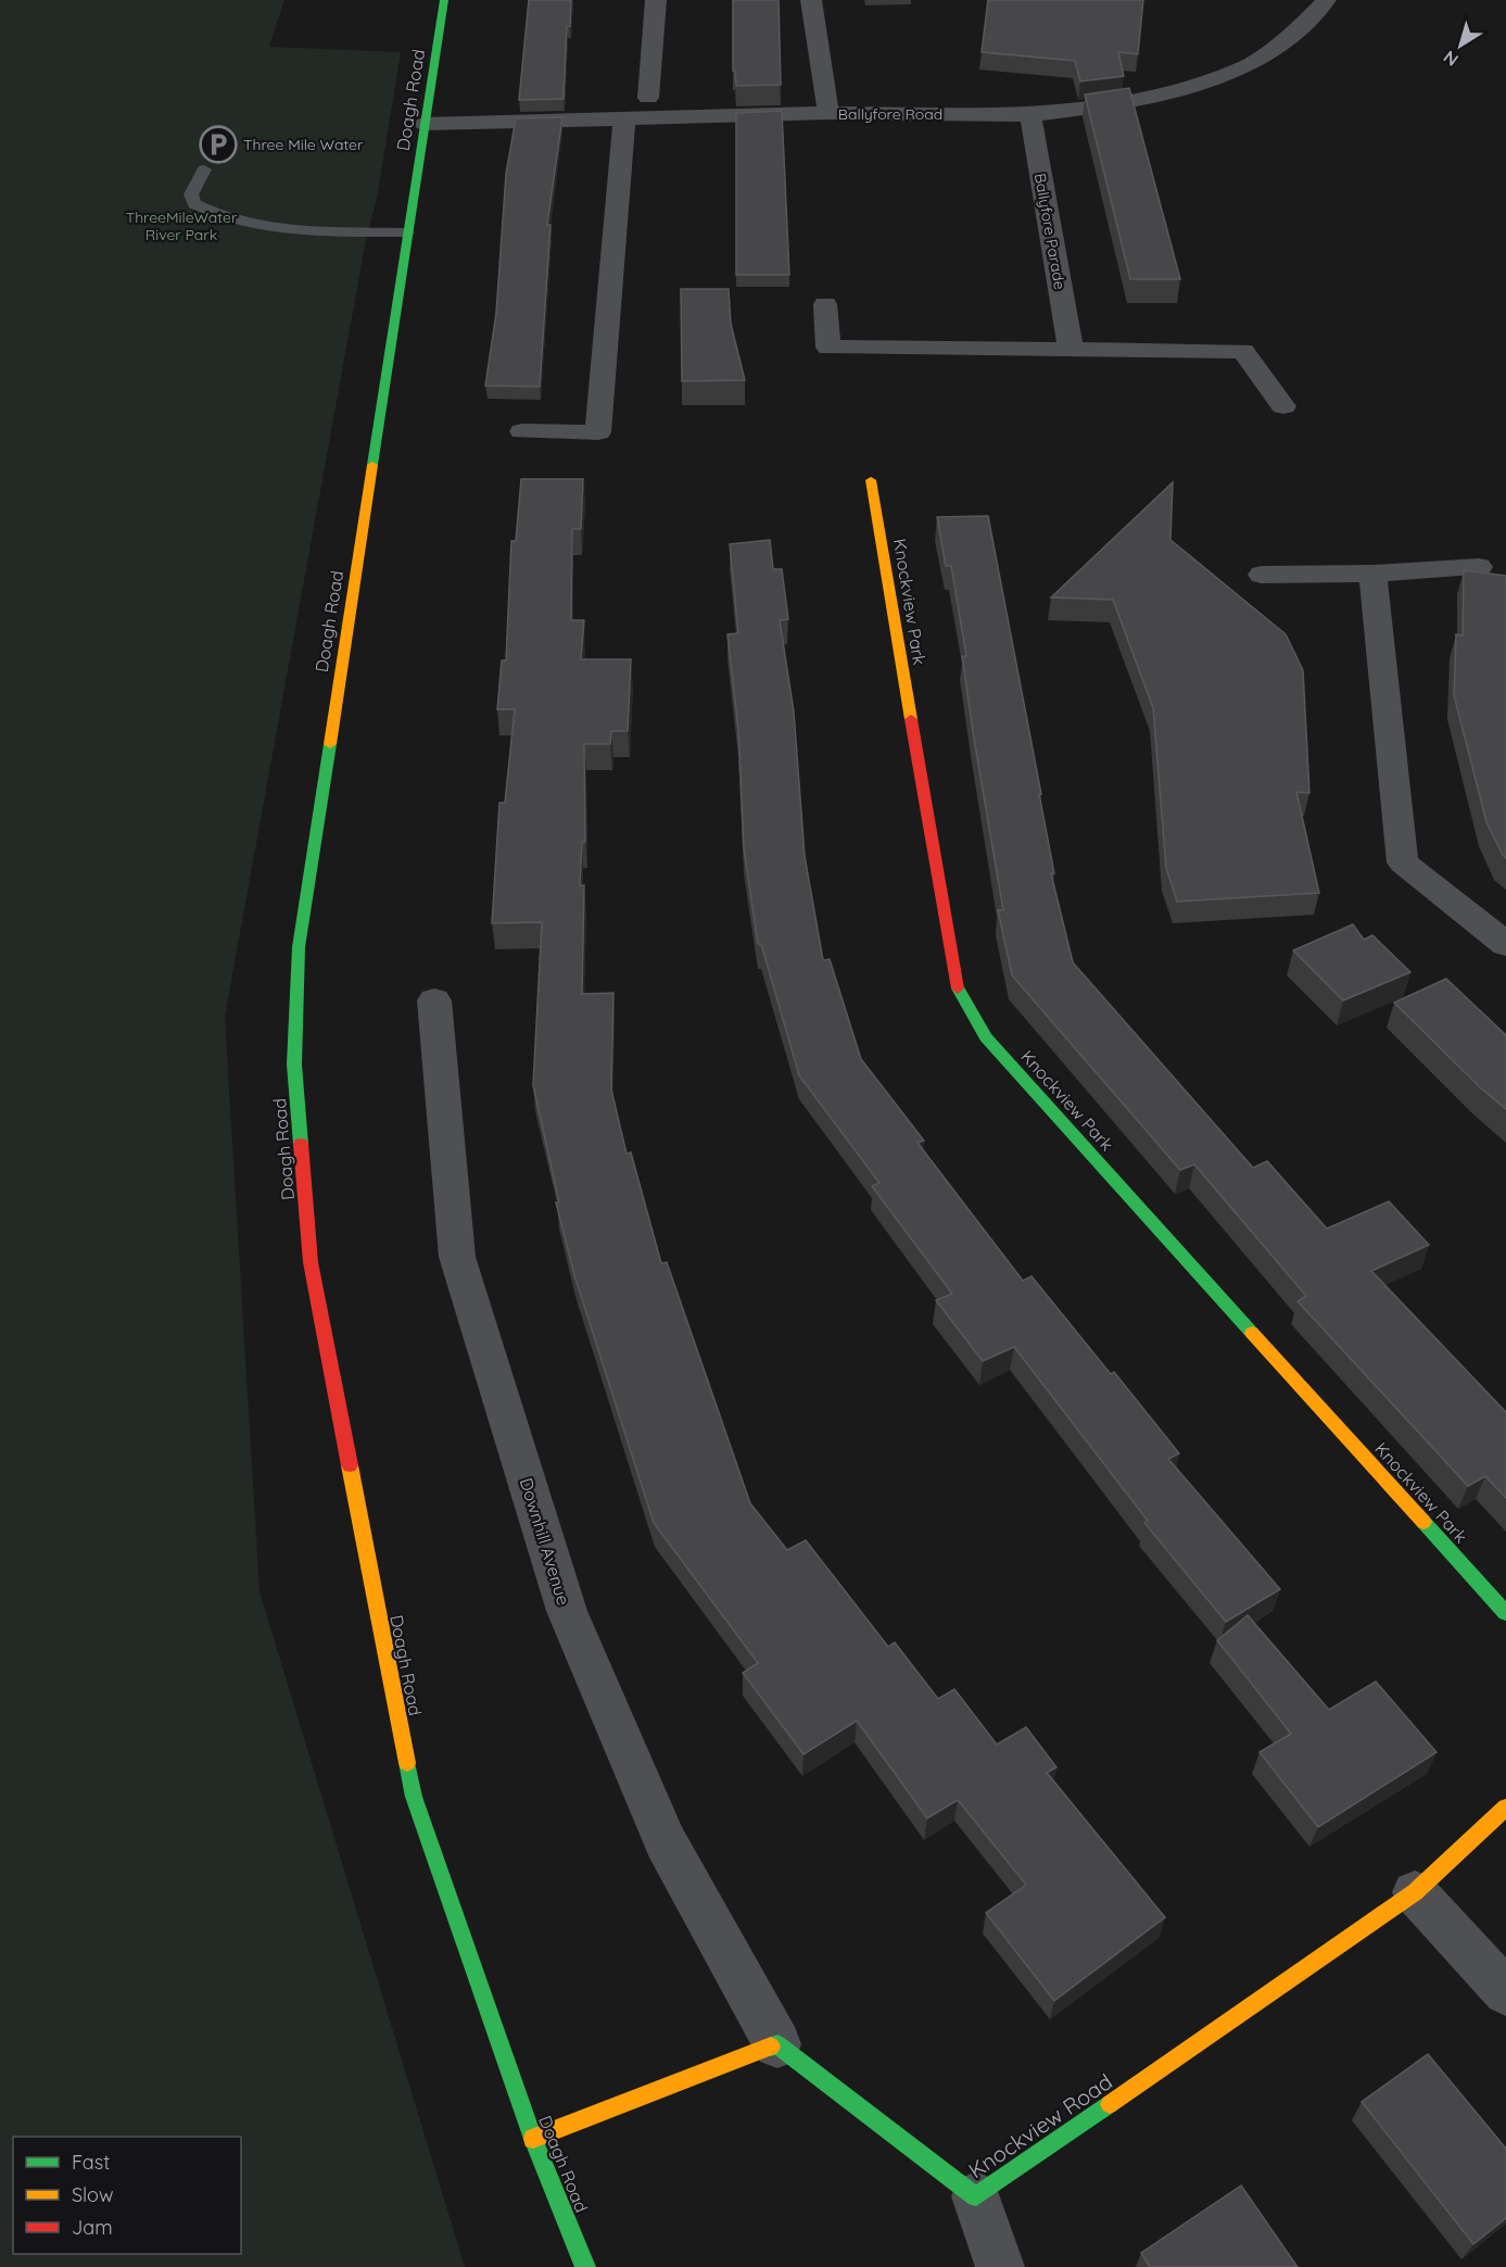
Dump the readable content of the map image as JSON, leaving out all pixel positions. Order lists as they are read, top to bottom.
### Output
{
  "streets": {
    "main road": ["Doagh Road", "Knockview Park", "Knockview Road"],
    "street": ["Ballyfore Road", "Ballyfore Parade", "Downhill Avenue"]
  },
  "crossings": [
    ["Doagh Road", "Ballyfore Road"],
    ["Ballyfore Road", "Ballyfore Parade"],
    ["Downhill Avenue", "Knockview Road"]
  ],
  "parks": ["ThreeMileWater River Park"],
  "places": {
    "parking": ["Three Mile Water"]
  },
  "legend": ["Fast", "Slow", "Jam"],
  "north": "bottom left"
}
